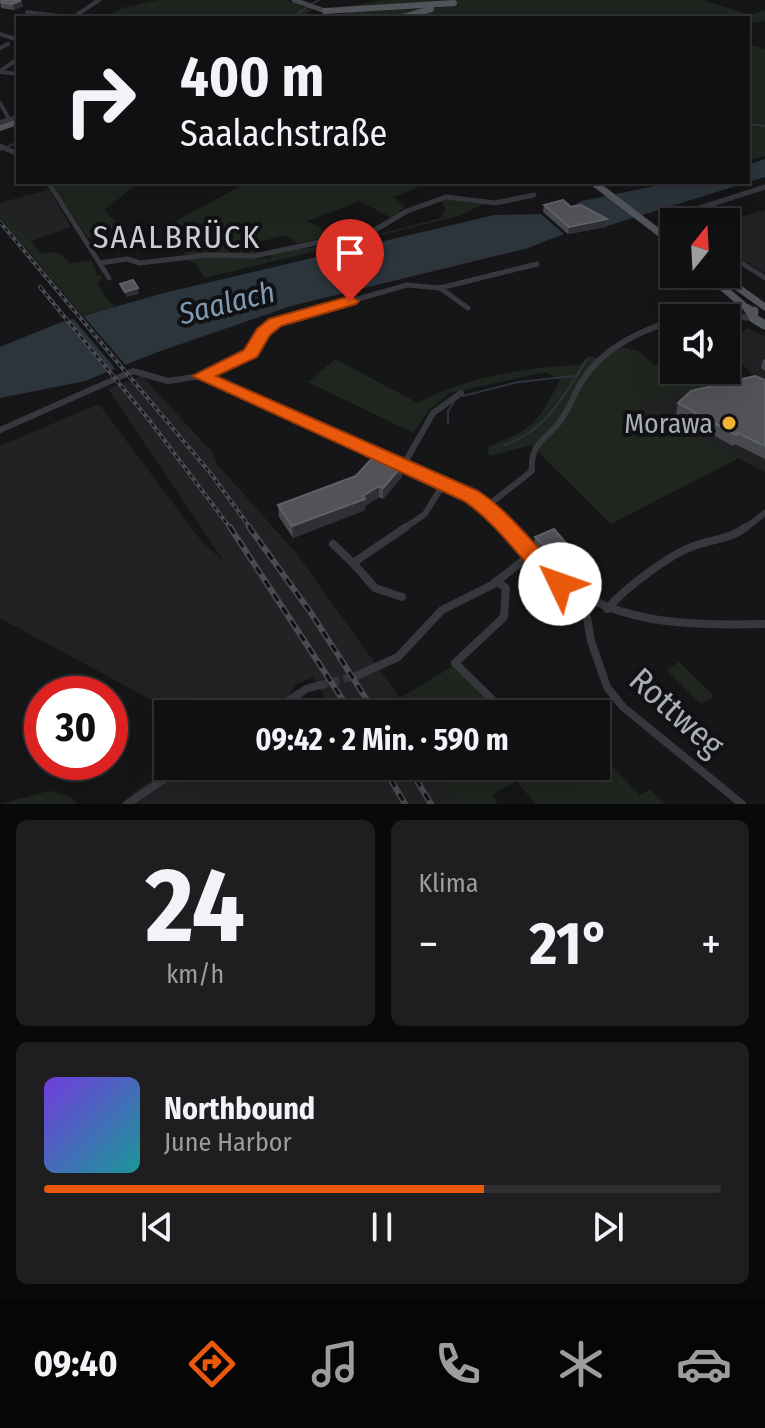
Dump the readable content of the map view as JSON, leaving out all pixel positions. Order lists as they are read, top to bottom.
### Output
{
  "streets": {
    "street": ["Rottweg"]
  },
  "districts": ["SAALBRÜCK"],
  "water": ["Saalach"],
  "places": ["Morawa"],
  "north": "top",
  "page": {
    "turn": ["400 m", "Saalachstraße"],
    "limit": "30",
    "trip": "09:42 · 2 Min. · 590 m",
    "tile": [
      ["24", "km/h"],
      "Klima"
    ],
    "heat": ["−", "21°", "+"],
    "song": ["Northbound", "June Harbor"],
    "tabs": "09:40"
  }
}
